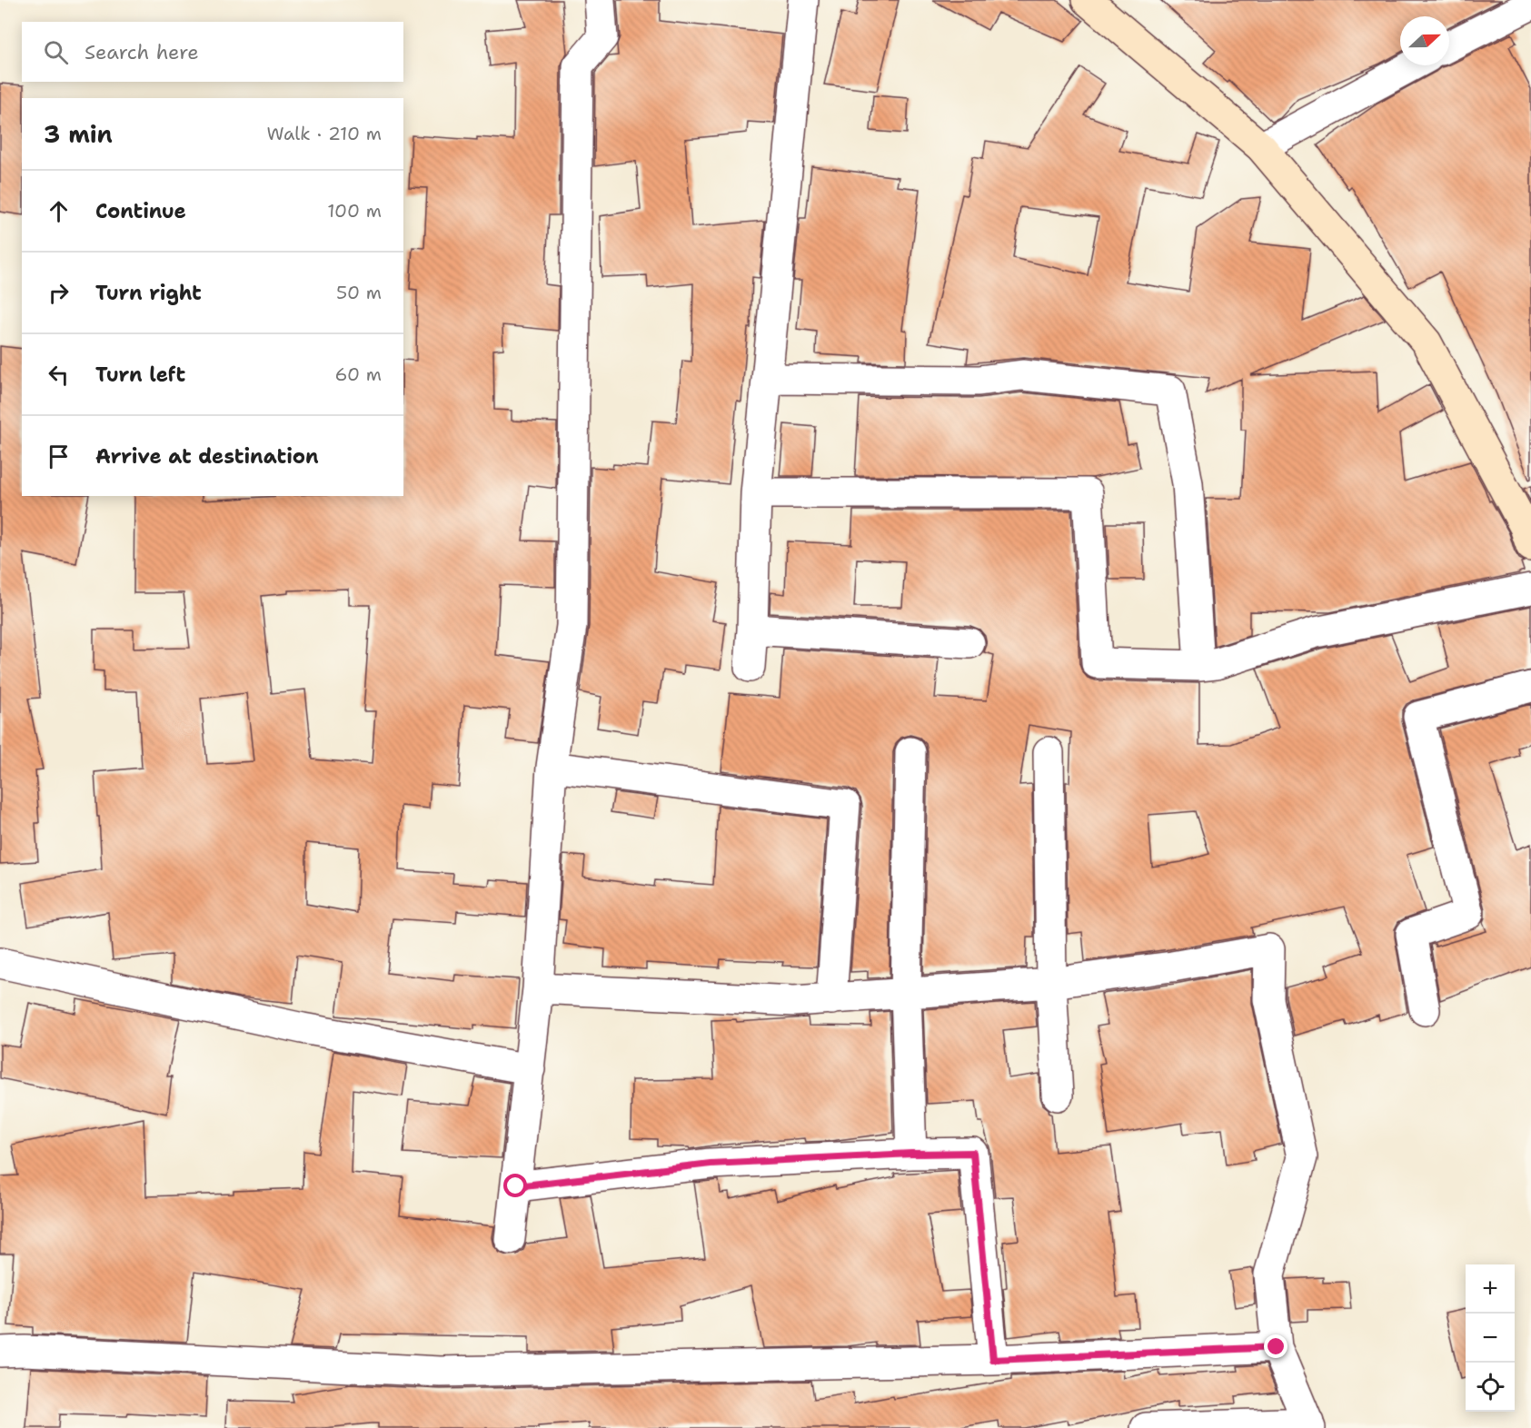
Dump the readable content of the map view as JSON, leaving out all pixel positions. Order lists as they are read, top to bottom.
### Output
{
  "north": "right",
  "page": {
    "search": "Search here",
    "heading": ["3 min", "Walk · 210 m"],
    "list": [
      ["Continue", "100 m"],
      ["Turn right", "50 m"],
      ["Turn left", "60 m"],
      "Arrive at destination"
    ],
    "map_buttons": ["+", "−"]
  }
}
